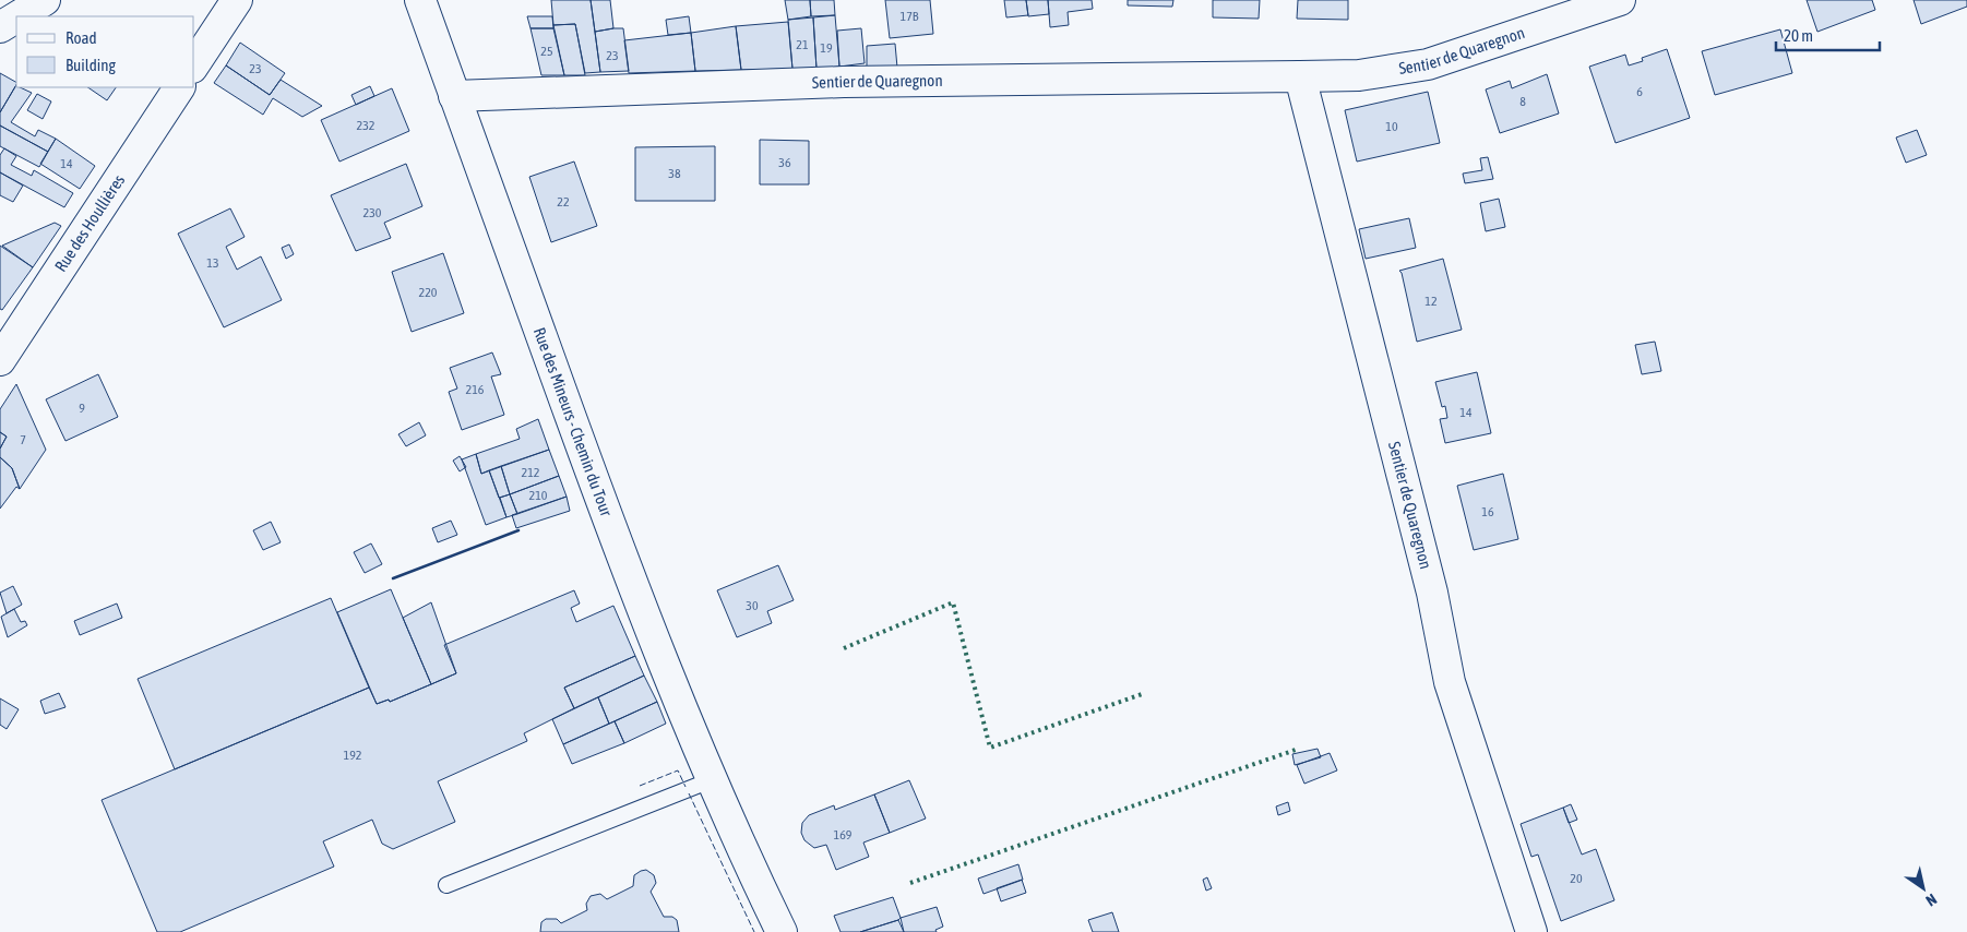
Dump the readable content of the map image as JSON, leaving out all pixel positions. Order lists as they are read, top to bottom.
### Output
{
  "streets": {
    "street": ["Sentier de Quaregnon", "Rue des Houllières", "Rue des Mineurs - Chemin du Tour"]
  },
  "crossings": [
    ["Sentier de Quaregnon", "Rue des Mineurs - Chemin du Tour"]
  ],
  "house_numbers": [
    "17B",
    "21",
    "19",
    "25",
    "23",
    "23",
    "6",
    "8",
    "232",
    "10",
    "36",
    "14",
    "38",
    "22",
    "230",
    "13",
    "220",
    "12",
    "216",
    "9",
    "14",
    "7",
    "212",
    "210",
    "16",
    "30",
    "192",
    "169",
    "20"
  ],
  "legend": ["Road", "Building"],
  "scale_bar": "20 m",
  "north": "bottom right"
}
